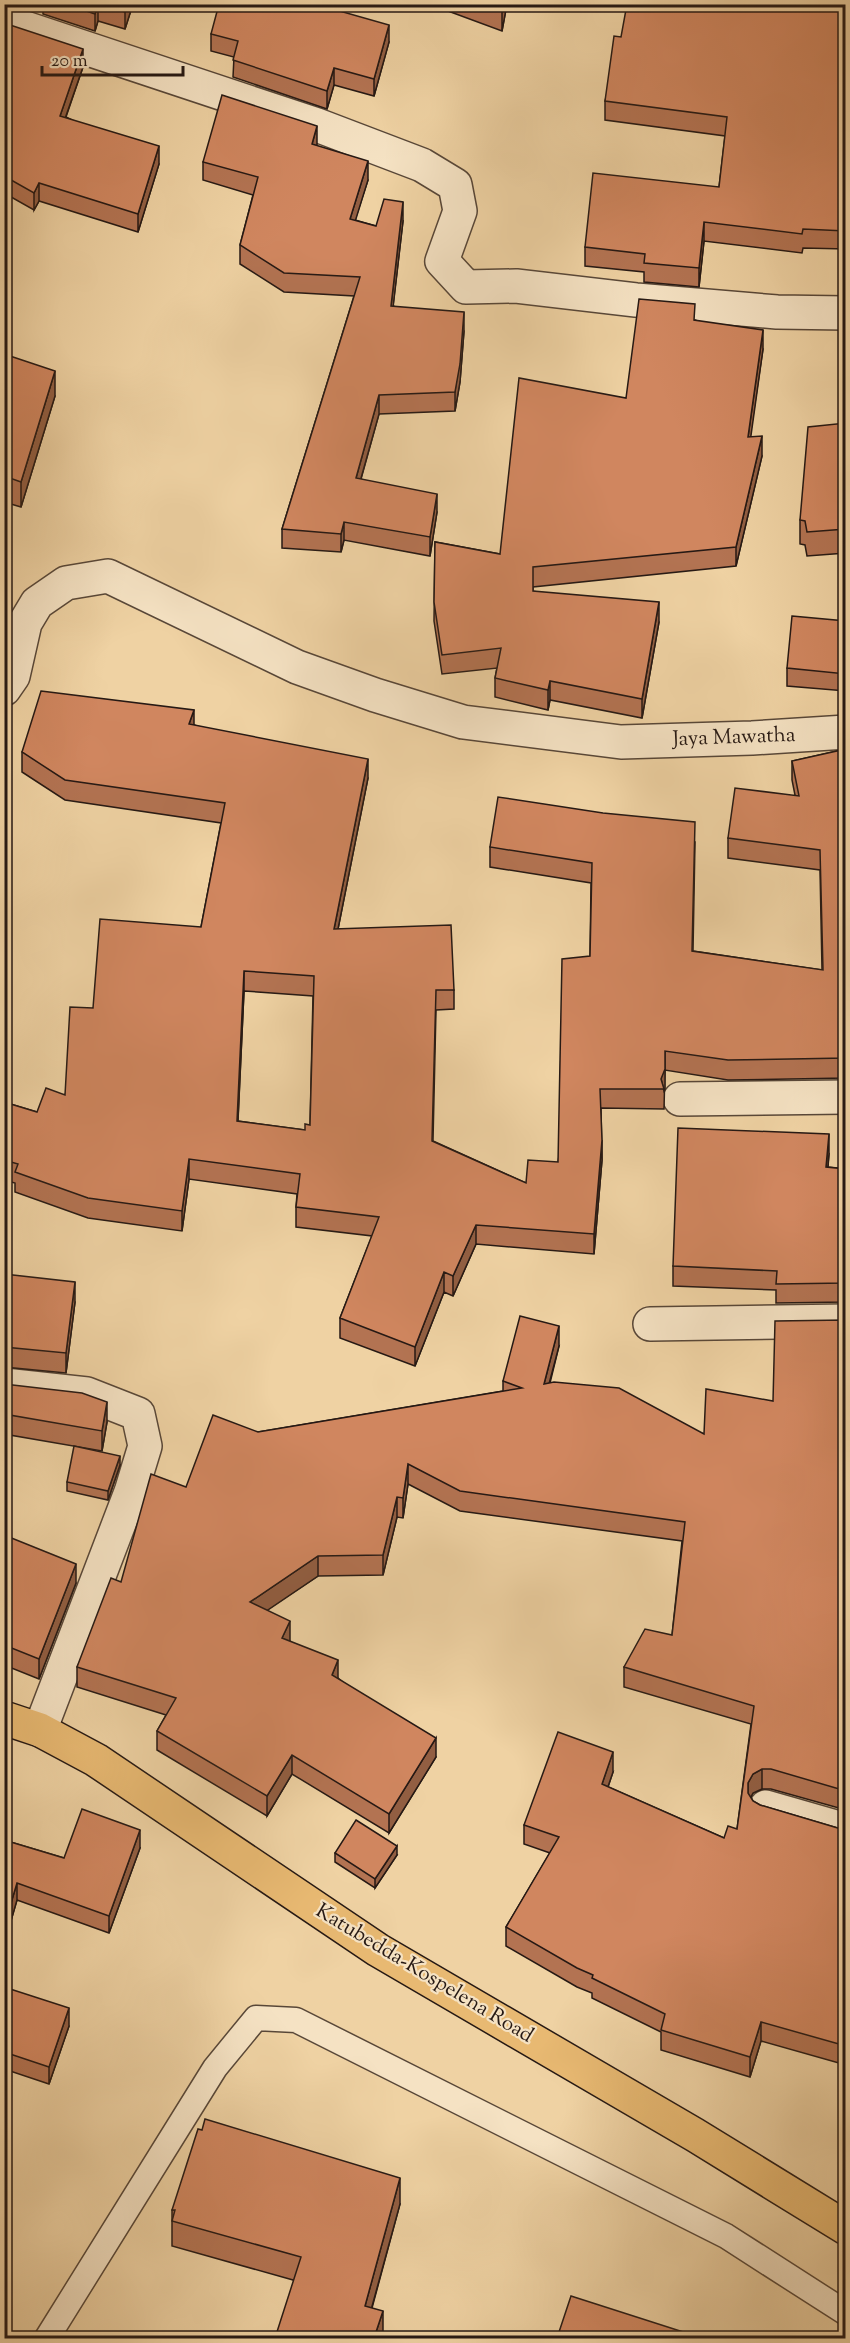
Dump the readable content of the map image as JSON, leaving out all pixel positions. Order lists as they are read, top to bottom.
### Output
{
  "streets": {
    "main road": ["Katubedda-Kospelena Road"],
    "street": ["Jaya Mawatha"]
  },
  "scale_bar": "20 m"
}
